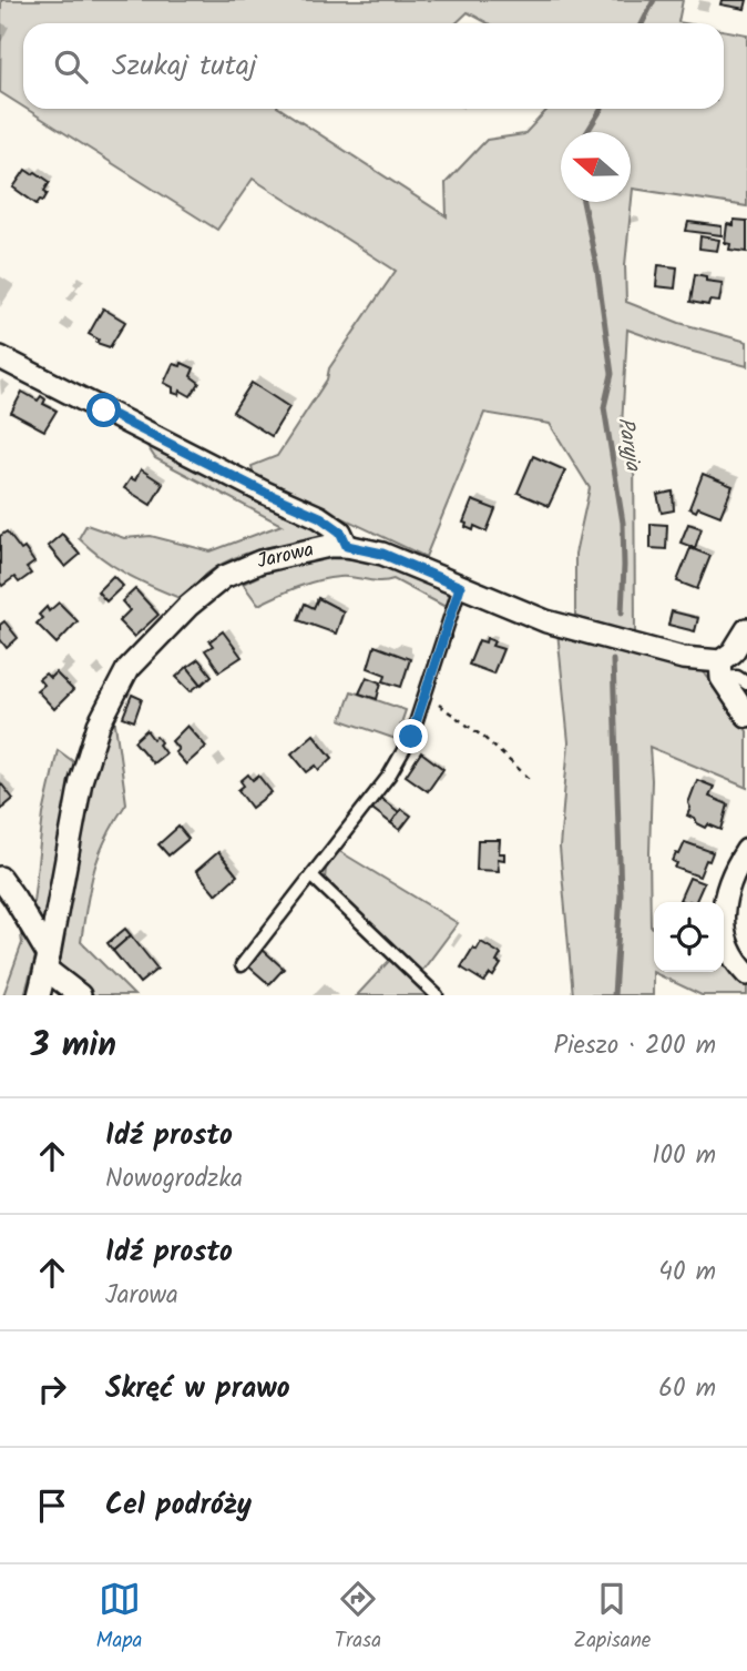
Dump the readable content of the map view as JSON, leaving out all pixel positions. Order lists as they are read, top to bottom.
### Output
{
  "streets": {
    "street": ["Jarowa"]
  },
  "water": ["Paryja"],
  "north": "left",
  "page": {
    "search": "Szukaj tutaj",
    "heading": ["3 min", "Pieszo · 200 m"],
    "list": [
      ["Idź prosto", "Nowogrodzka", "100 m"],
      ["Idź prosto", "Jarowa", "40 m"],
      ["Skręć w prawo", "60 m"],
      "Cel podróży"
    ],
    "nav": ["Mapa", "Trasa", "Zapisane"]
  }
}
